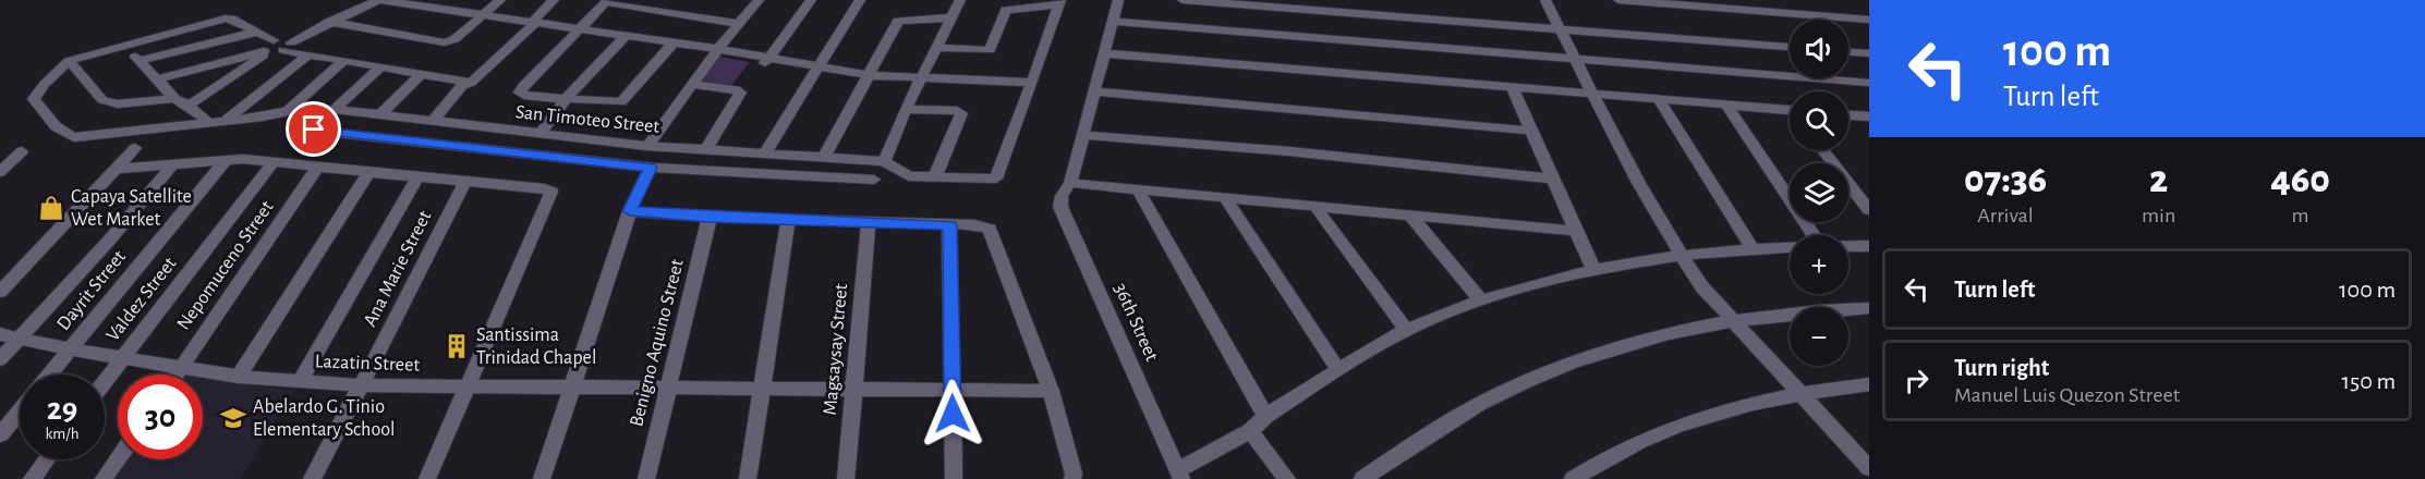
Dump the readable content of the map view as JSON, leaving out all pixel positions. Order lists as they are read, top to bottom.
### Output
{
  "streets": {
    "street": [
      "San Timoteo Street",
      "Nepomuceno Street",
      "Ana Marie Street",
      "Dayrit Street",
      "Valdez Street",
      "36th Street",
      "Benigno Aquino Street",
      "Magsaysay Street",
      "Lazatin Street"
    ]
  },
  "crossings": [
    ["Nepomuceno Street", "Lazatin Street"],
    ["Ana Marie Street", "Lazatin Street"],
    ["Dayrit Street", "Lazatin Street"],
    ["Valdez Street", "Lazatin Street"],
    ["Benigno Aquino Street", "Lazatin Street"],
    ["Magsaysay Street", "Lazatin Street"]
  ],
  "places": {
    "shop": ["Capaya Satellite Wet Market"],
    "building": ["Santissima Trinidad Chapel"],
    "school or university": ["Abelardo G. Tinio Elementary School"]
  },
  "page": {
    "turn": ["100 m", "Turn left"],
    "map_buttons": ["+", "−"],
    "eta": [
      "07:36",
      "Arrival",
      "2",
      "min",
      "460",
      "m"
    ],
    "list": [
      {
        "name": "Turn left",
        "value": "100 m"
      },
      {
        "name": "Turn right",
        "note": "Manuel Luis Quezon Street",
        "value": "150 m"
      }
    ],
    "speed": "29 km/h",
    "limit": "30"
  }
}
